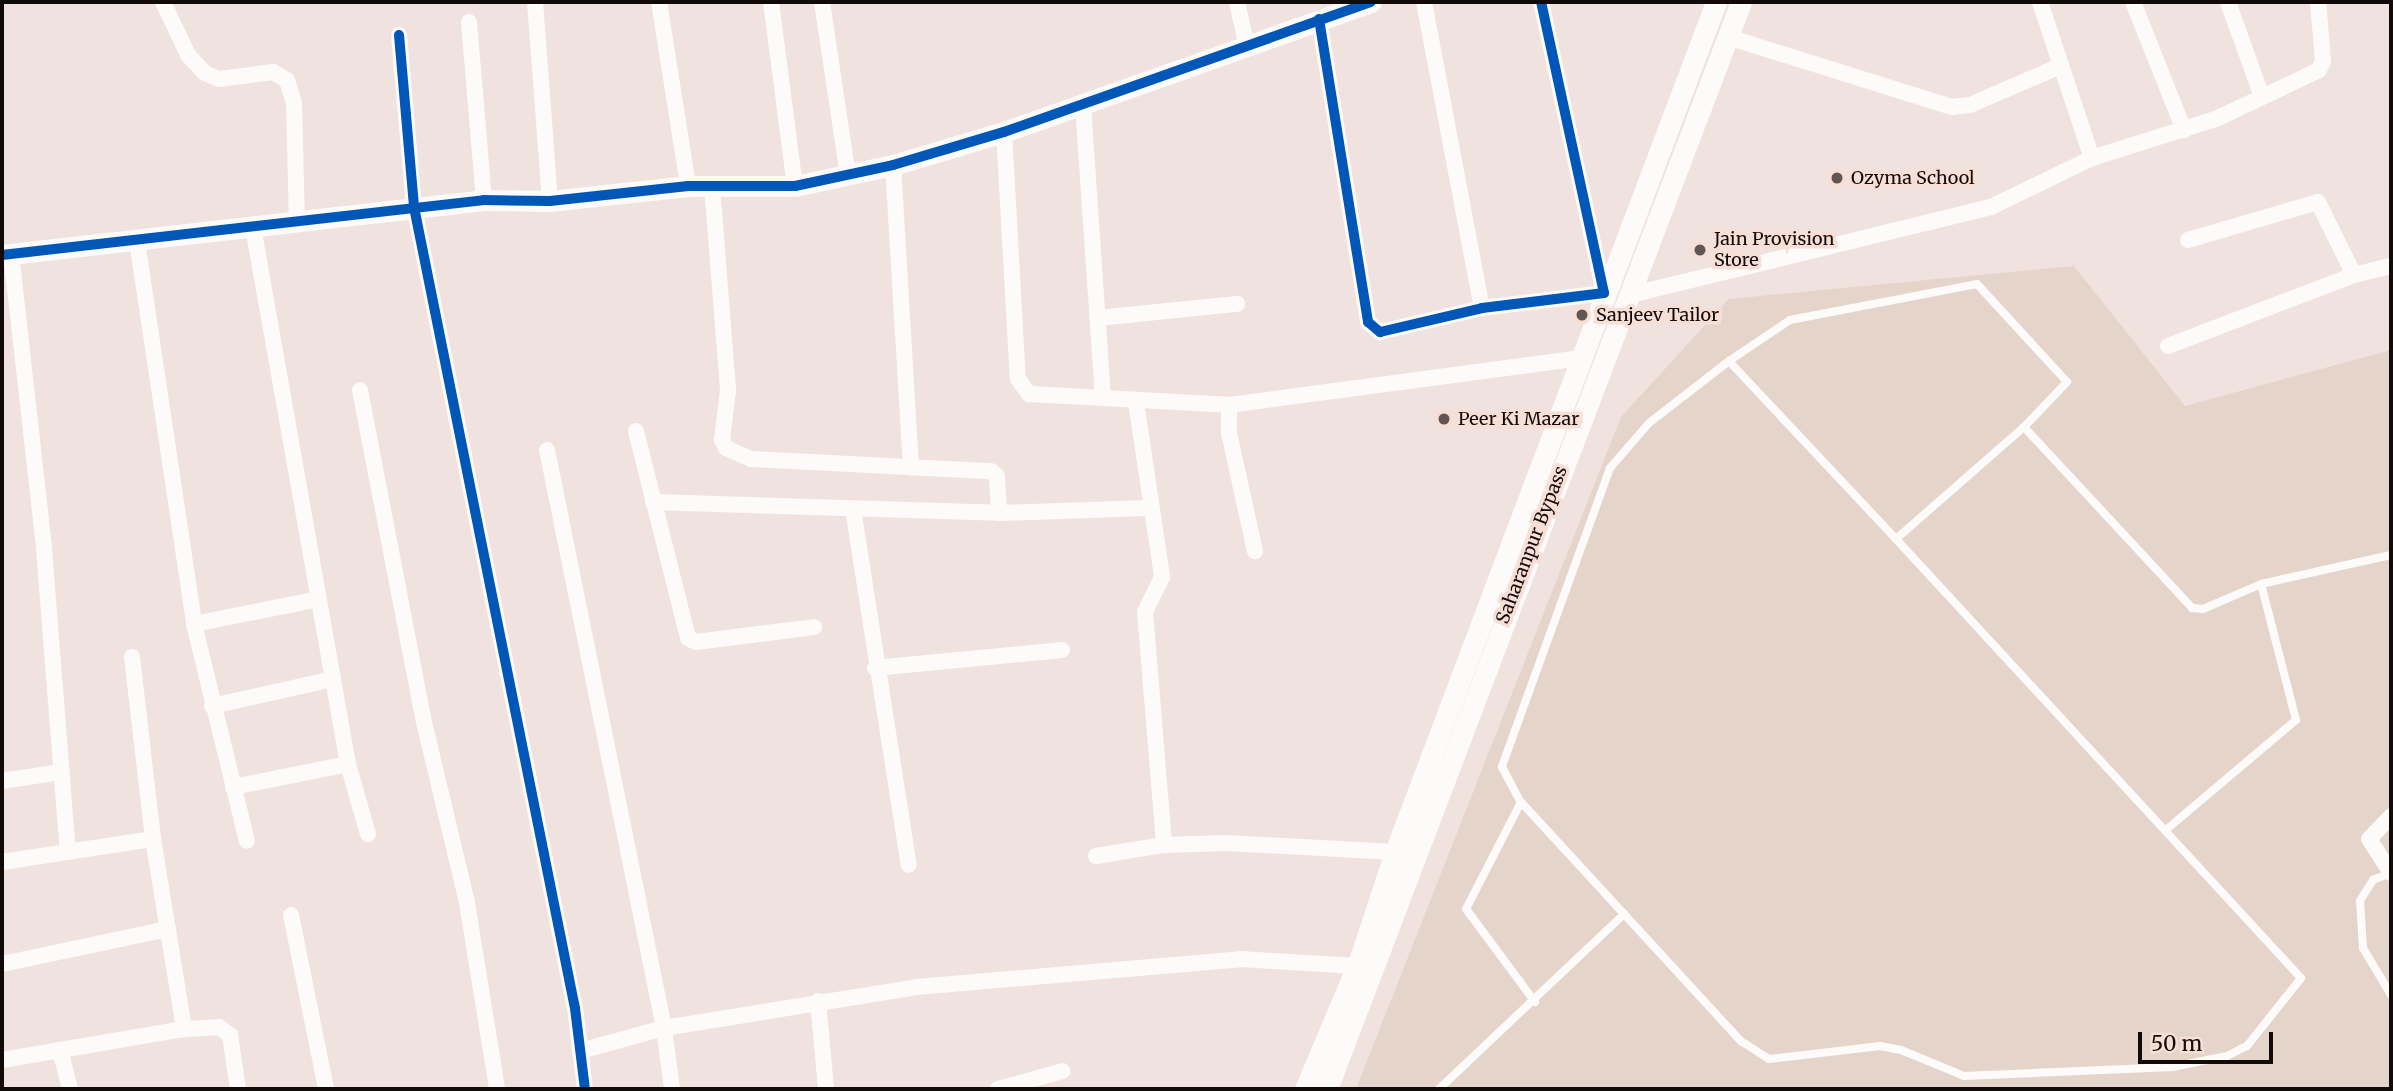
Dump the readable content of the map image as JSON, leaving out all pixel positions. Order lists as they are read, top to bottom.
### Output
{
  "streets": {
    "main road": ["Saharanpur Bypass"]
  },
  "places": [
    "Ozyma School",
    "Jain Provision Store",
    "Sanjeev Tailor",
    "Peer Ki Mazar"
  ],
  "scale_bar": "50 m"
}
